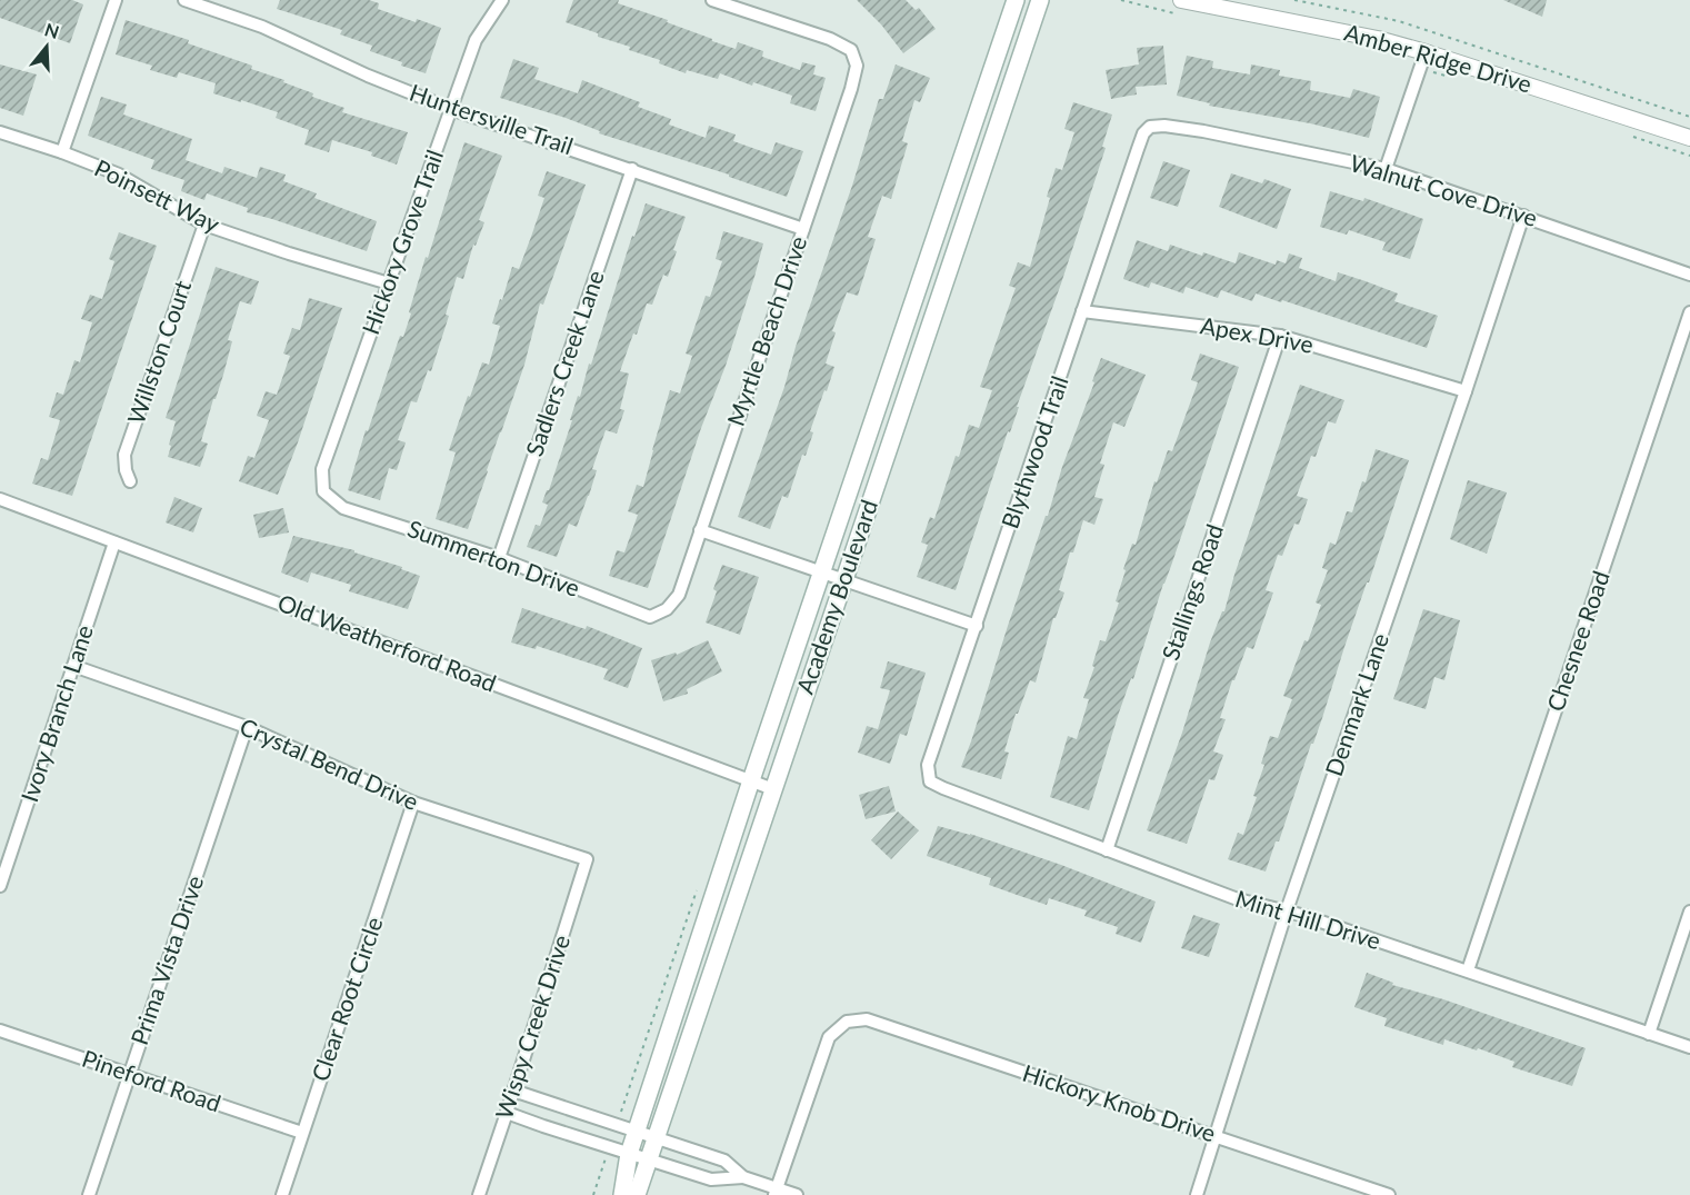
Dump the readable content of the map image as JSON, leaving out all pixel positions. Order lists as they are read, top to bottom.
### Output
{
  "streets": {
    "main road": ["Academy Boulevard"],
    "street": [
      "Amber Ridge Drive",
      "Huntersville Trail",
      "Walnut Cove Drive",
      "Poinsett Way",
      "Hickory Grove Trail",
      "Myrtle Beach Drive",
      "Apex Drive",
      "Willston Court",
      "Sadlers Creek Lane",
      "Blythwood Trail",
      "Summerton Drive",
      "Stallings Road",
      "Chesnee Road",
      "Old Weatherford Road",
      "Denmark Lane",
      "Ivory Branch Lane",
      "Crystal Bend Drive",
      "Mint Hill Drive",
      "Prima Vista Drive",
      "Clear Root Circle",
      "Wispy Creek Drive",
      "Pineford Road",
      "Hickory Knob Drive"
    ]
  },
  "crossings": [
    ["Huntersville Trail", "Hickory Grove Trail"],
    ["Huntersville Trail", "Myrtle Beach Drive"],
    ["Huntersville Trail", "Sadlers Creek Lane"],
    ["Walnut Cove Drive", "Blythwood Trail"],
    ["Walnut Cove Drive", "Denmark Lane"],
    ["Poinsett Way", "Hickory Grove Trail"],
    ["Poinsett Way", "Willston Court"],
    ["Hickory Grove Trail", "Summerton Drive"],
    ["Myrtle Beach Drive", "Summerton Drive"],
    ["Apex Drive", "Blythwood Trail"],
    ["Apex Drive", "Stallings Road"],
    ["Apex Drive", "Denmark Lane"],
    ["Sadlers Creek Lane", "Summerton Drive"],
    ["Blythwood Trail", "Mint Hill Drive"],
    ["Stallings Road", "Mint Hill Drive"],
    ["Academy Boulevard", "Old Weatherford Road"],
    ["Chesnee Road", "Mint Hill Drive"],
    ["Old Weatherford Road", "Ivory Branch Lane"],
    ["Denmark Lane", "Mint Hill Drive"],
    ["Denmark Lane", "Hickory Knob Drive"],
    ["Ivory Branch Lane", "Crystal Bend Drive"],
    ["Crystal Bend Drive", "Prima Vista Drive"],
    ["Crystal Bend Drive", "Clear Root Circle"],
    ["Crystal Bend Drive", "Wispy Creek Drive"],
    ["Prima Vista Drive", "Pineford Road"],
    ["Clear Root Circle", "Pineford Road"]
  ],
  "north": "top"
}
